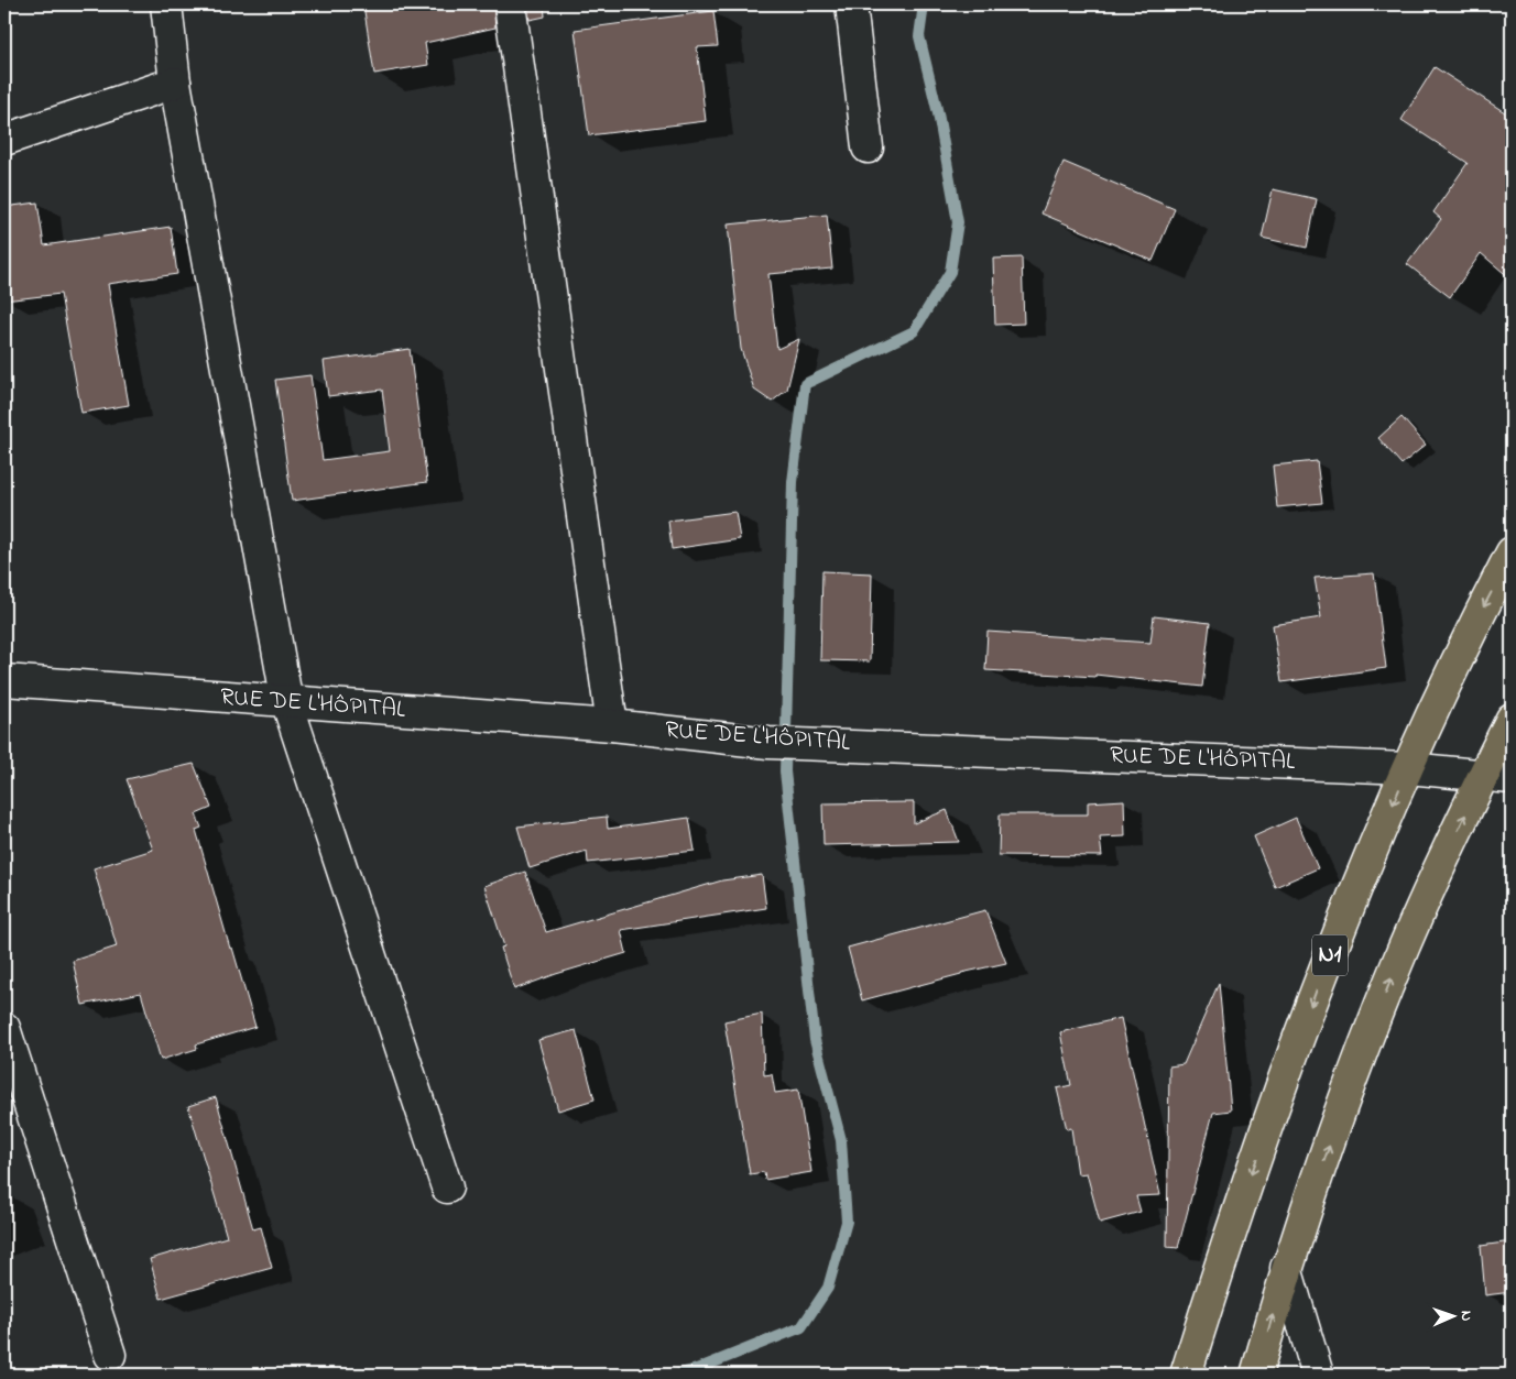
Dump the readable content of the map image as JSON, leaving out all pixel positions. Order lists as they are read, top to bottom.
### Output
{
  "streets": {
    "highway": ["N1"],
    "street": ["RUE DE L'HÔPITAL"]
  },
  "crossings": [
    ["RUE DE L'HÔPITAL", "N1"]
  ],
  "north": "right"
}
